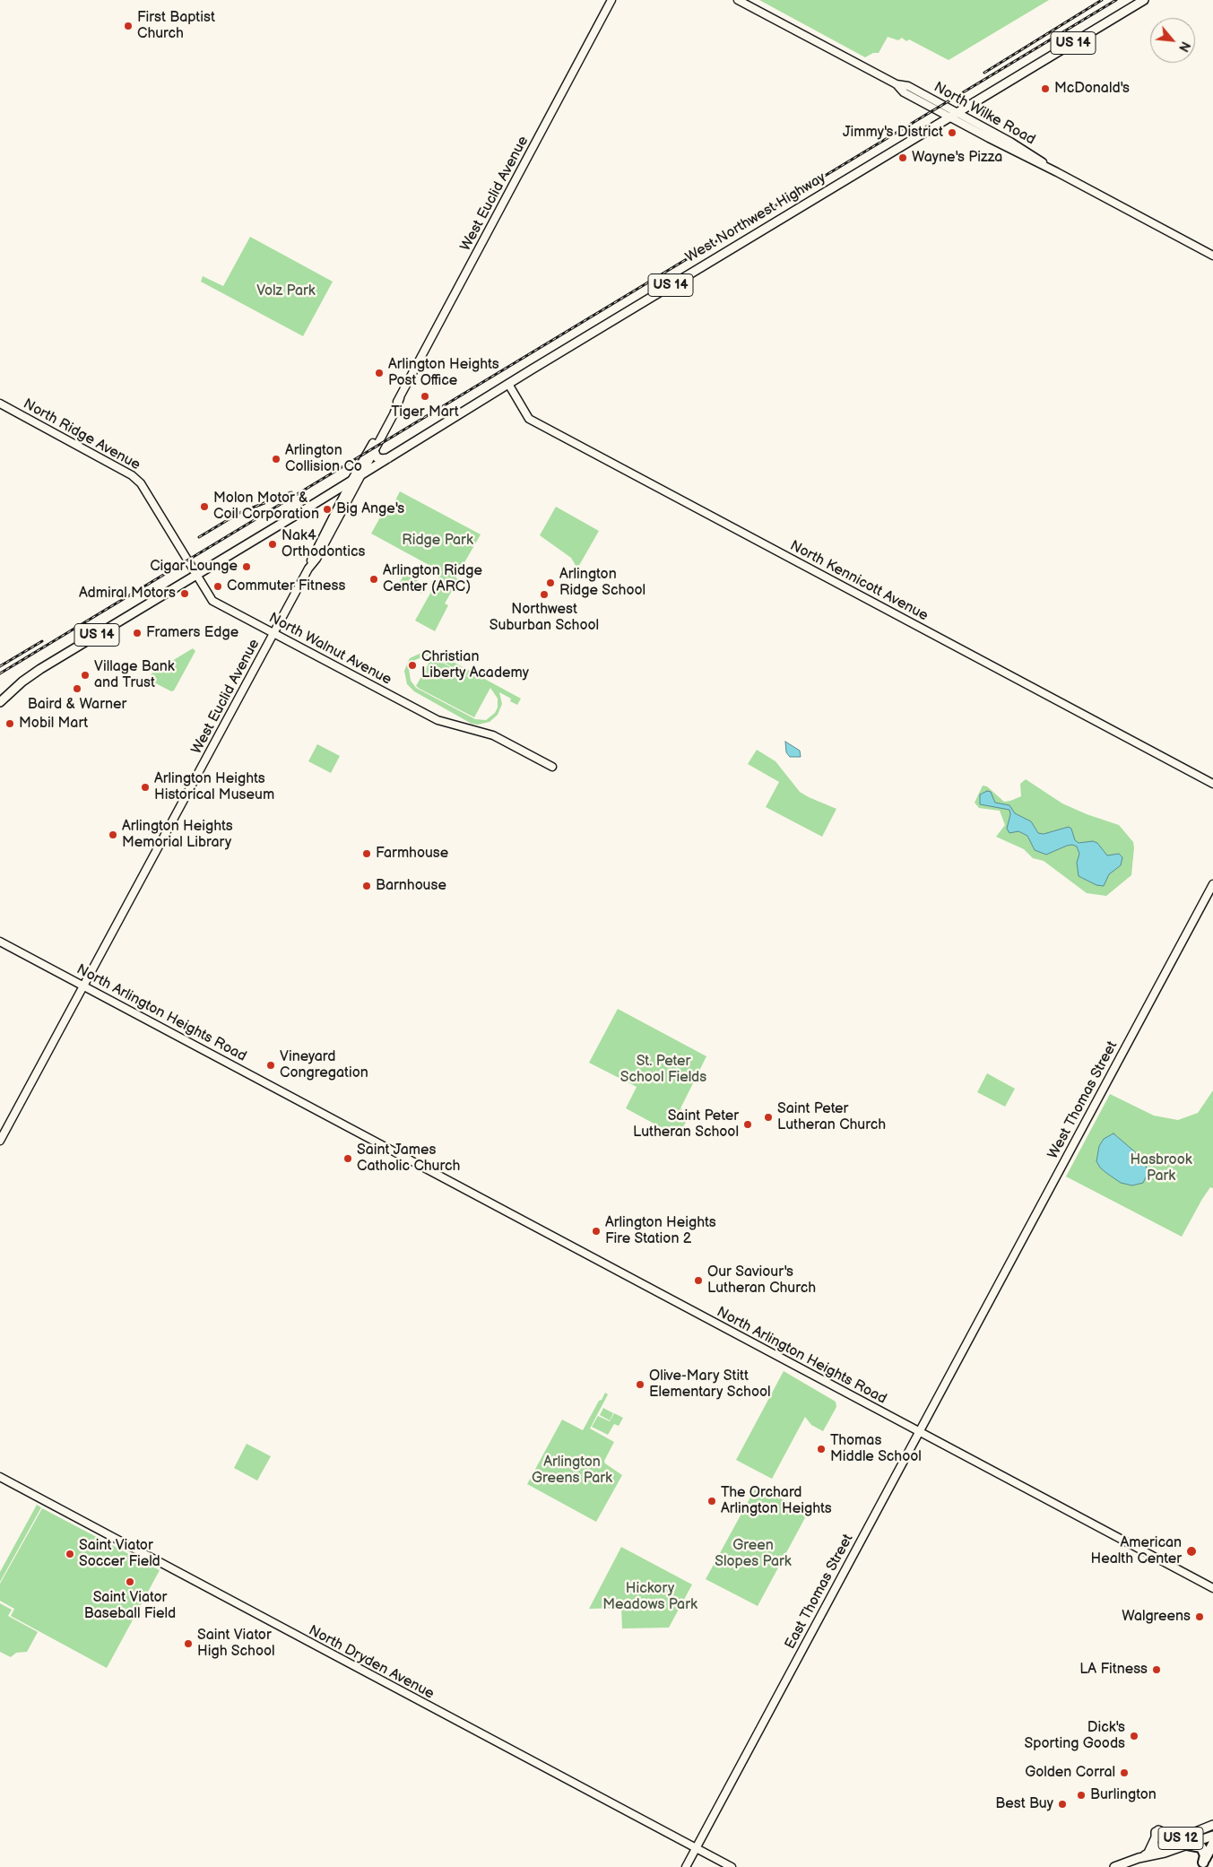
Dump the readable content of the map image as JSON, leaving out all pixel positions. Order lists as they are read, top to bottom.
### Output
{
  "streets": {
    "main road": ["US 14", "West Northwest Highway", "US 12"],
    "street": [
      "North Wilke Road",
      "West Euclid Avenue",
      "North Ridge Avenue",
      "North Kennicott Avenue",
      "North Walnut Avenue",
      "North Arlington Heights Road",
      "West Thomas Street",
      "East Thomas Street",
      "North Dryden Avenue"
    ]
  },
  "crossings": [
    ["North Wilke Road", "West Northwest Highway"],
    ["West Euclid Avenue", "West Northwest Highway"],
    ["West Euclid Avenue", "North Walnut Avenue"],
    ["West Euclid Avenue", "North Arlington Heights Road"],
    ["West Northwest Highway", "North Kennicott Avenue"],
    ["West Northwest Highway", "North Walnut Avenue"],
    ["North Ridge Avenue", "North Walnut Avenue"],
    ["North Arlington Heights Road", "East Thomas Street"],
    ["West Thomas Street", "East Thomas Street"],
    ["East Thomas Street", "North Dryden Avenue"]
  ],
  "parks": [
    "Volz Park",
    "Ridge Park",
    "St. Peter School Fields",
    "Hasbrook Park",
    "Arlington Greens Park",
    "Green Slopes Park",
    "Hickory Meadows Park"
  ],
  "places": [
    "First Baptist Church",
    "McDonald's",
    "Jimmy's District",
    "Wayne's Pizza",
    "Arlington Heights Post Office",
    "Tiger Mart",
    "Arlington Collision Co",
    "Molon Motor & Coil Corporation",
    "Big Ange's",
    "Nak4 Orthodontics",
    "Cigar Lounge",
    "Arlington Ridge Center (ARC)",
    "Arlington Ridge School",
    "Commuter Fitness",
    "Admiral Motors",
    "Northwest Suburban School",
    "Framers Edge",
    "Christian Liberty Academy",
    "Village Bank and Trust",
    "Baird & Warner",
    "Mobil Mart",
    "Arlington Heights Historical Museum",
    "Arlington Heights Memorial Library",
    "Farmhouse",
    "Barnhouse",
    "Vineyard Congregation",
    "Saint Peter Lutheran Church",
    "Saint Peter Lutheran School",
    "Saint James Catholic Church",
    "Arlington Heights Fire Station 2",
    "Our Saviour's Lutheran Church",
    "Olive-Mary Stitt Elementary School",
    "Thomas Middle School",
    "The Orchard Arlington Heights",
    "American Health Center",
    "Saint Viator Soccer Field",
    "Saint Viator Baseball Field",
    "Walgreens",
    "Saint Viator High School",
    "LA Fitness",
    "Dick's Sporting Goods",
    "Golden Corral",
    "Burlington",
    "Best Buy"
  ],
  "north": "bottom right"
}
